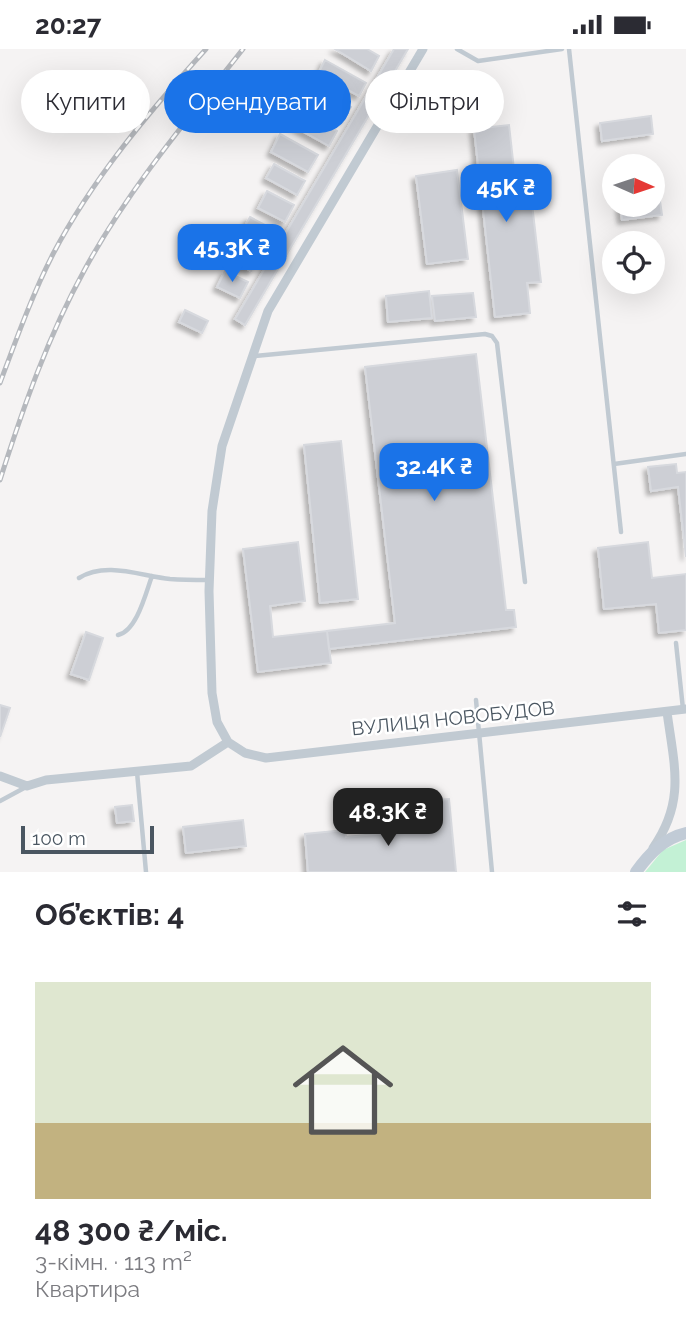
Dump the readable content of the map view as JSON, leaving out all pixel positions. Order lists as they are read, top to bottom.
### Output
{
  "streets": {
    "street": ["ВУЛИЦЯ НОВОБУДОВ"]
  },
  "scale_bar": "100 m",
  "north": "right",
  "page": {
    "status": "20:27",
    "chip": ["Купити", "Орендувати", "Фільтри"],
    "price": [
      "45K ₴",
      "45.3K ₴",
      "32.4K ₴",
      "48.3K ₴"
    ],
    "scale": "100 m",
    "heading": "Об’єктів: 4",
    "list": [
      {
        "name": "48 300 ₴/міс.",
        "note": "3-кімн. · 113 m² · Квартира"
      }
    ]
  }
}
